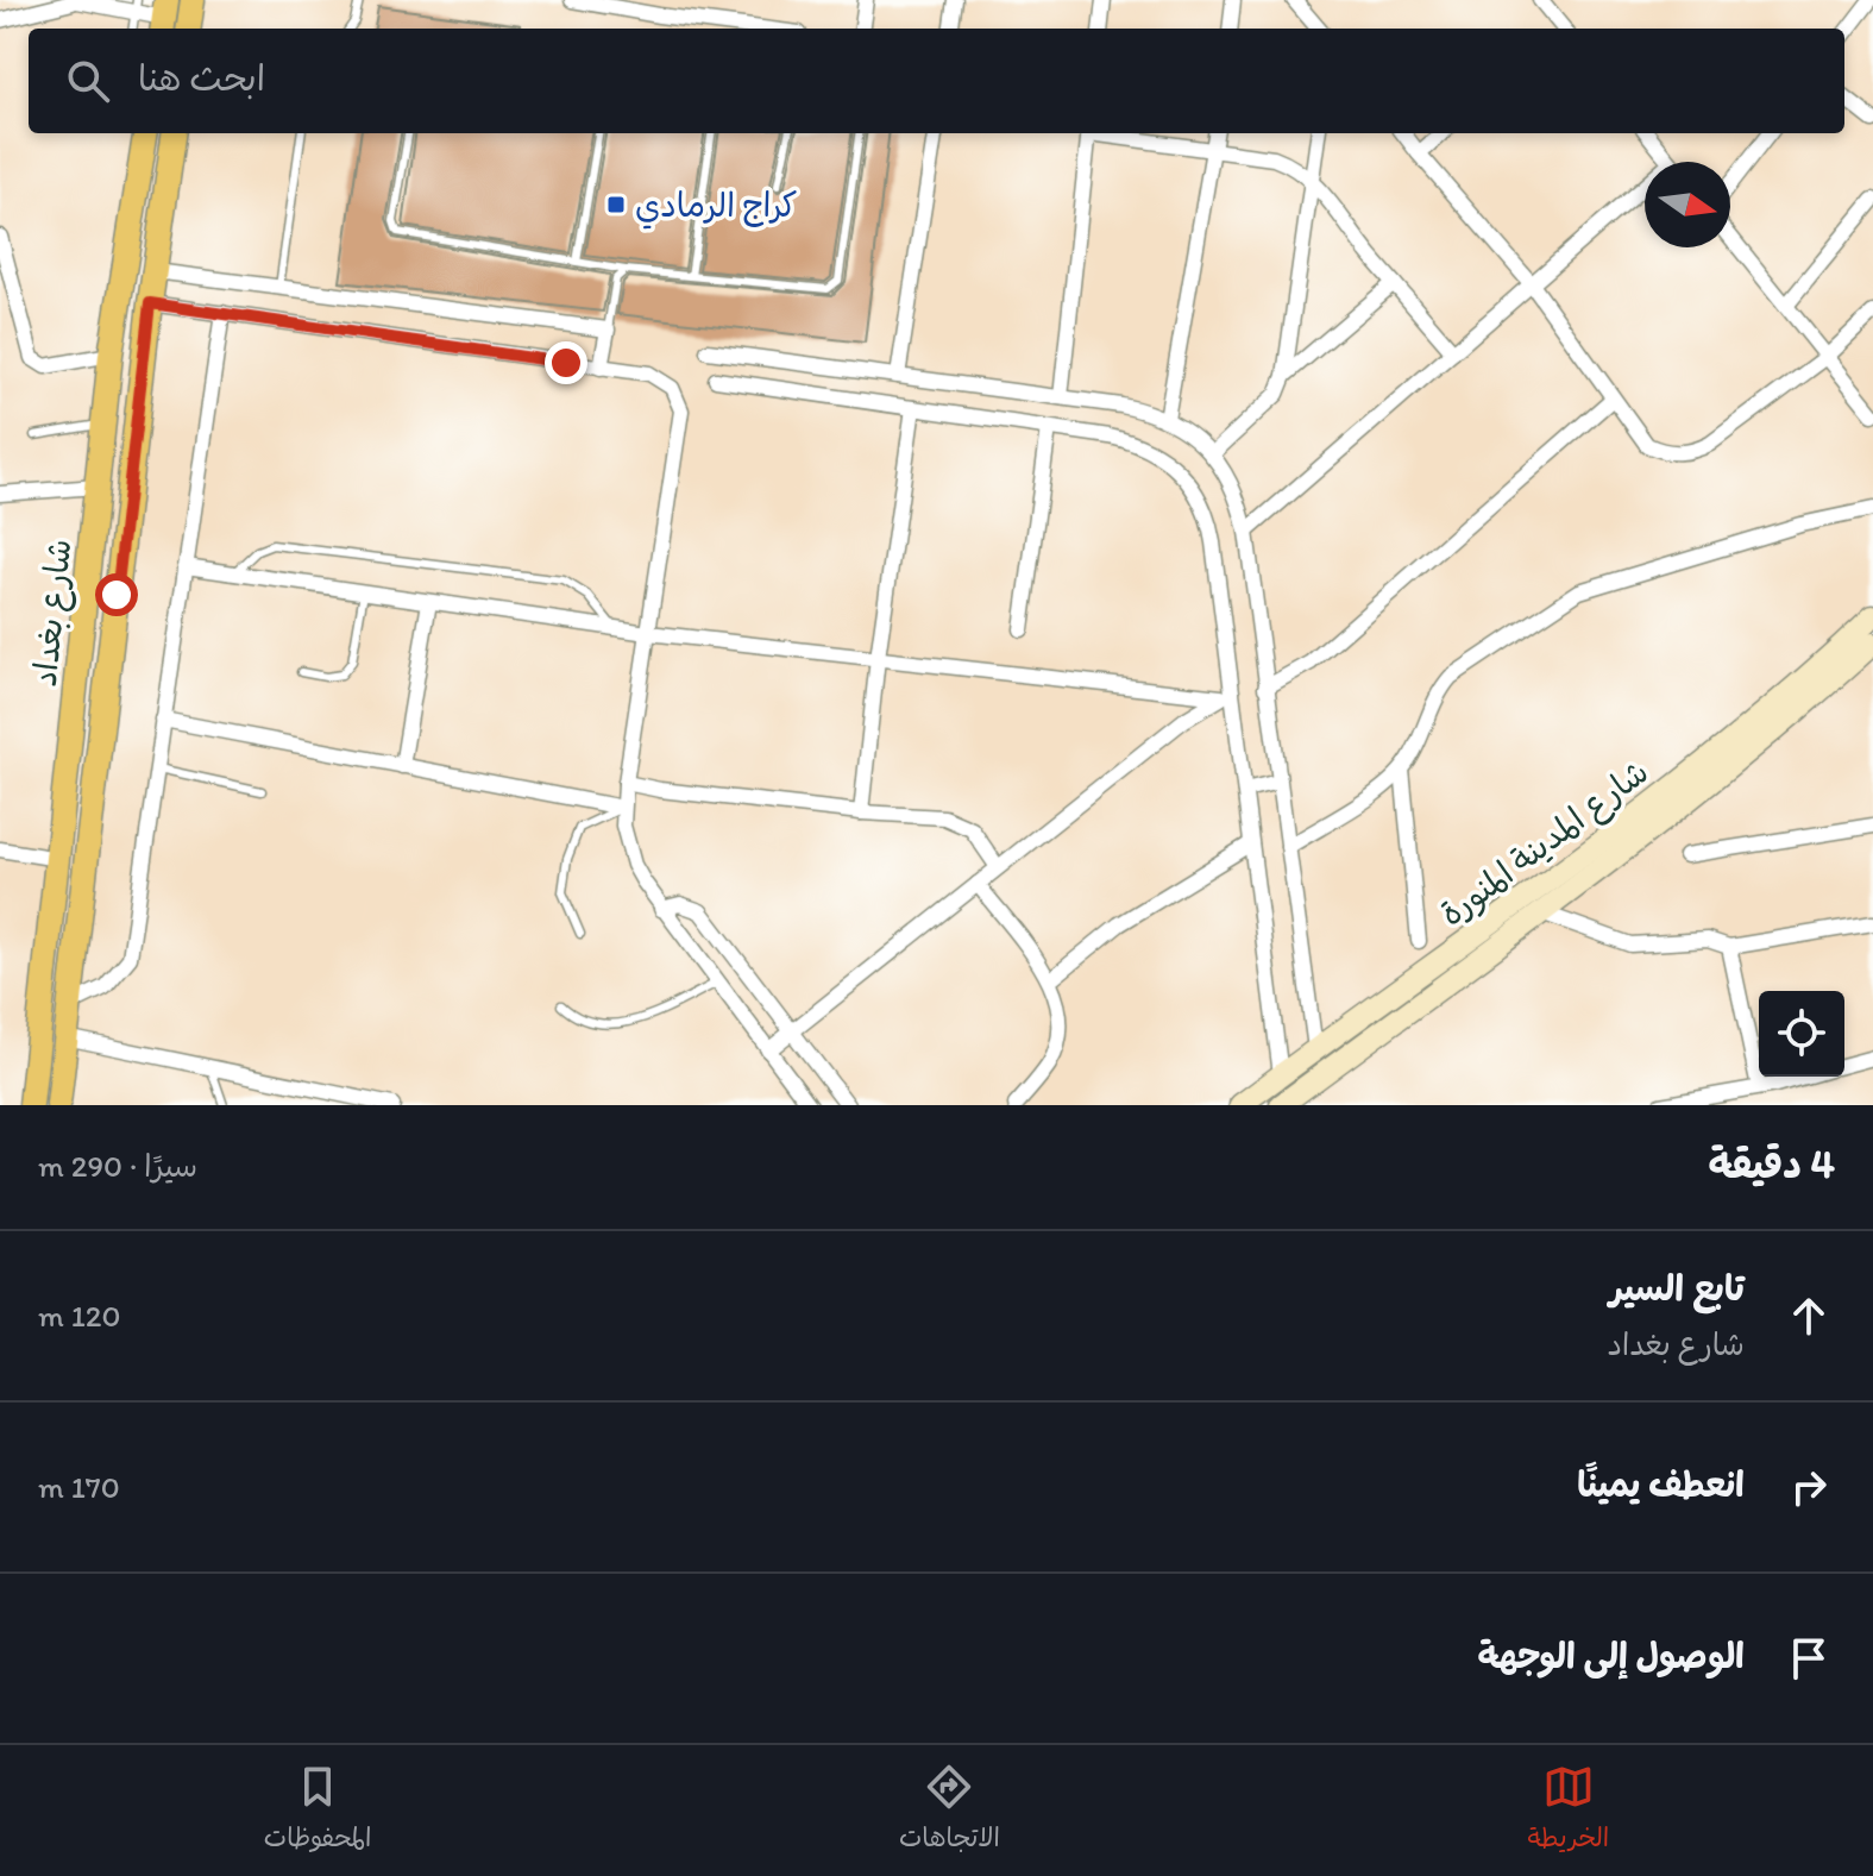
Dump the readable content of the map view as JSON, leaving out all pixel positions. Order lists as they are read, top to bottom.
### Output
{
  "streets": {
    "main road": ["شارع بغداد", "شارع المدينة المنورة"]
  },
  "places": {
    "transit": ["كراج الرمادي"]
  },
  "north": "right",
  "page": {
    "search": "ابحث هنا",
    "heading": ["4 دقيقة", "سيرًا · 290 m"],
    "list": [
      ["تابع السير", "شارع بغداد", "120 m"],
      ["انعطف يمينًا", "170 m"],
      "الوصول إلى الوجهة"
    ],
    "nav": ["الخريطة", "الاتجاهات", "المحفوظات"]
  }
}
